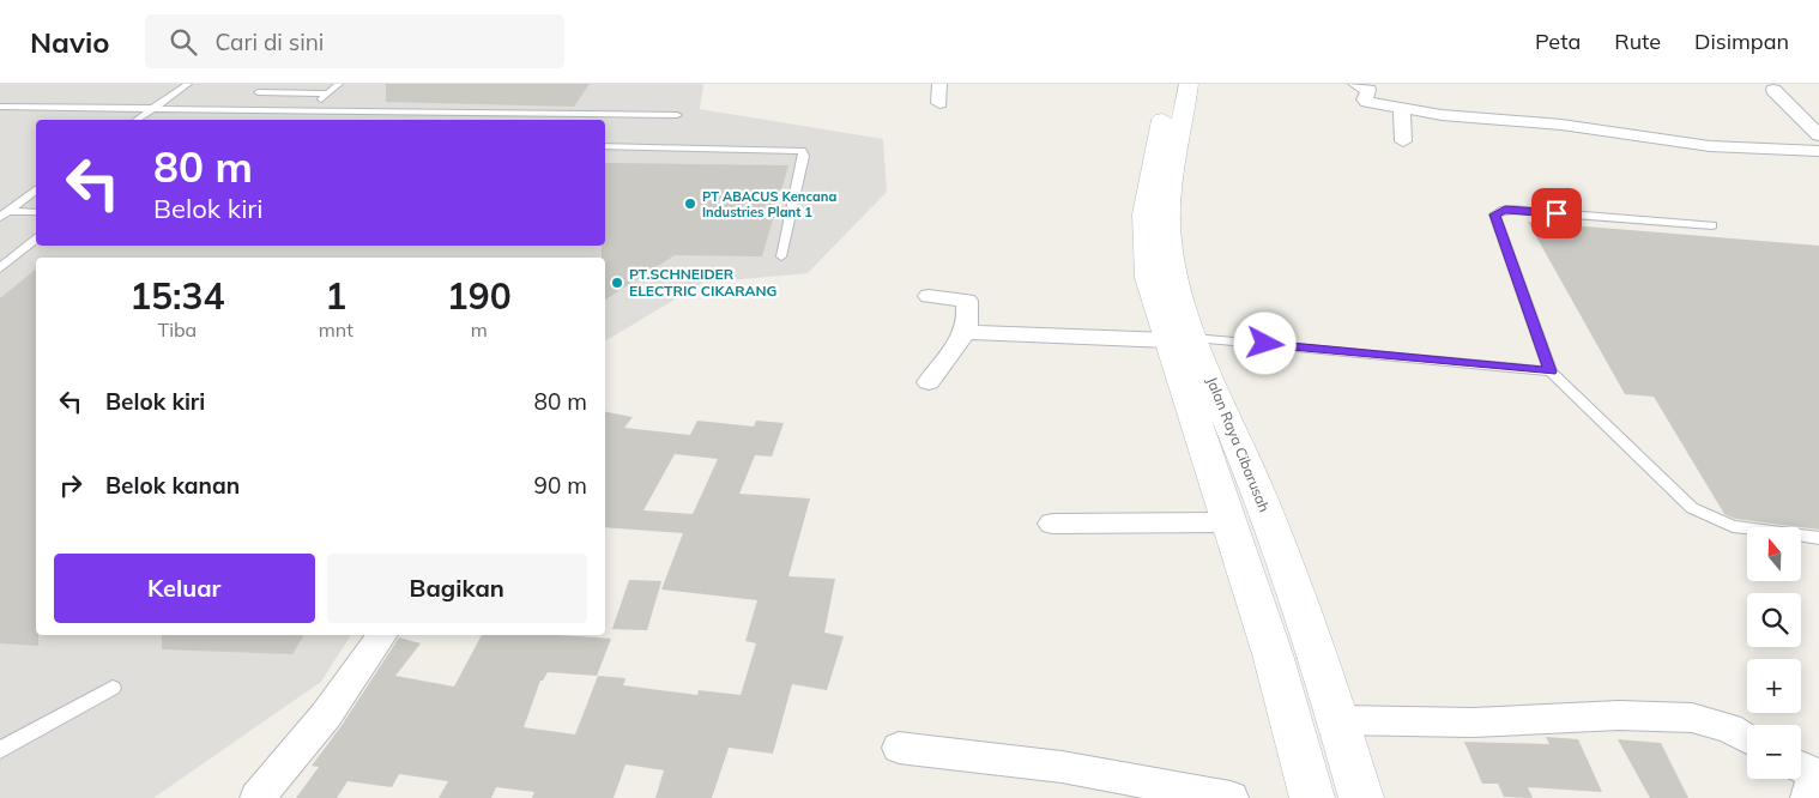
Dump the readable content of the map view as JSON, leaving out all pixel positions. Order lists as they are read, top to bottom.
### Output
{
  "streets": {
    "street": ["Jalan Raya Cibarusah"]
  },
  "places": ["PT ABACUS Kencana Industries Plant 1", "PT.SCHNEIDER ELECTRIC CIKARANG"],
  "north": "top",
  "page": {
    "header": "Navio",
    "search": "Cari di sini",
    "nav": ["Peta", "Rute", "Disimpan"],
    "turn": ["80 m", "Belok kiri"],
    "eta": [
      "15:34",
      "Tiba",
      "1",
      "mnt",
      "190",
      "m"
    ],
    "list": [
      {
        "name": "Belok kiri",
        "value": "80 m"
      },
      {
        "name": "Belok kanan",
        "value": "90 m"
      }
    ],
    "map_buttons": ["+", "−"],
    "buttons": ["Keluar", "Bagikan"]
  }
}
